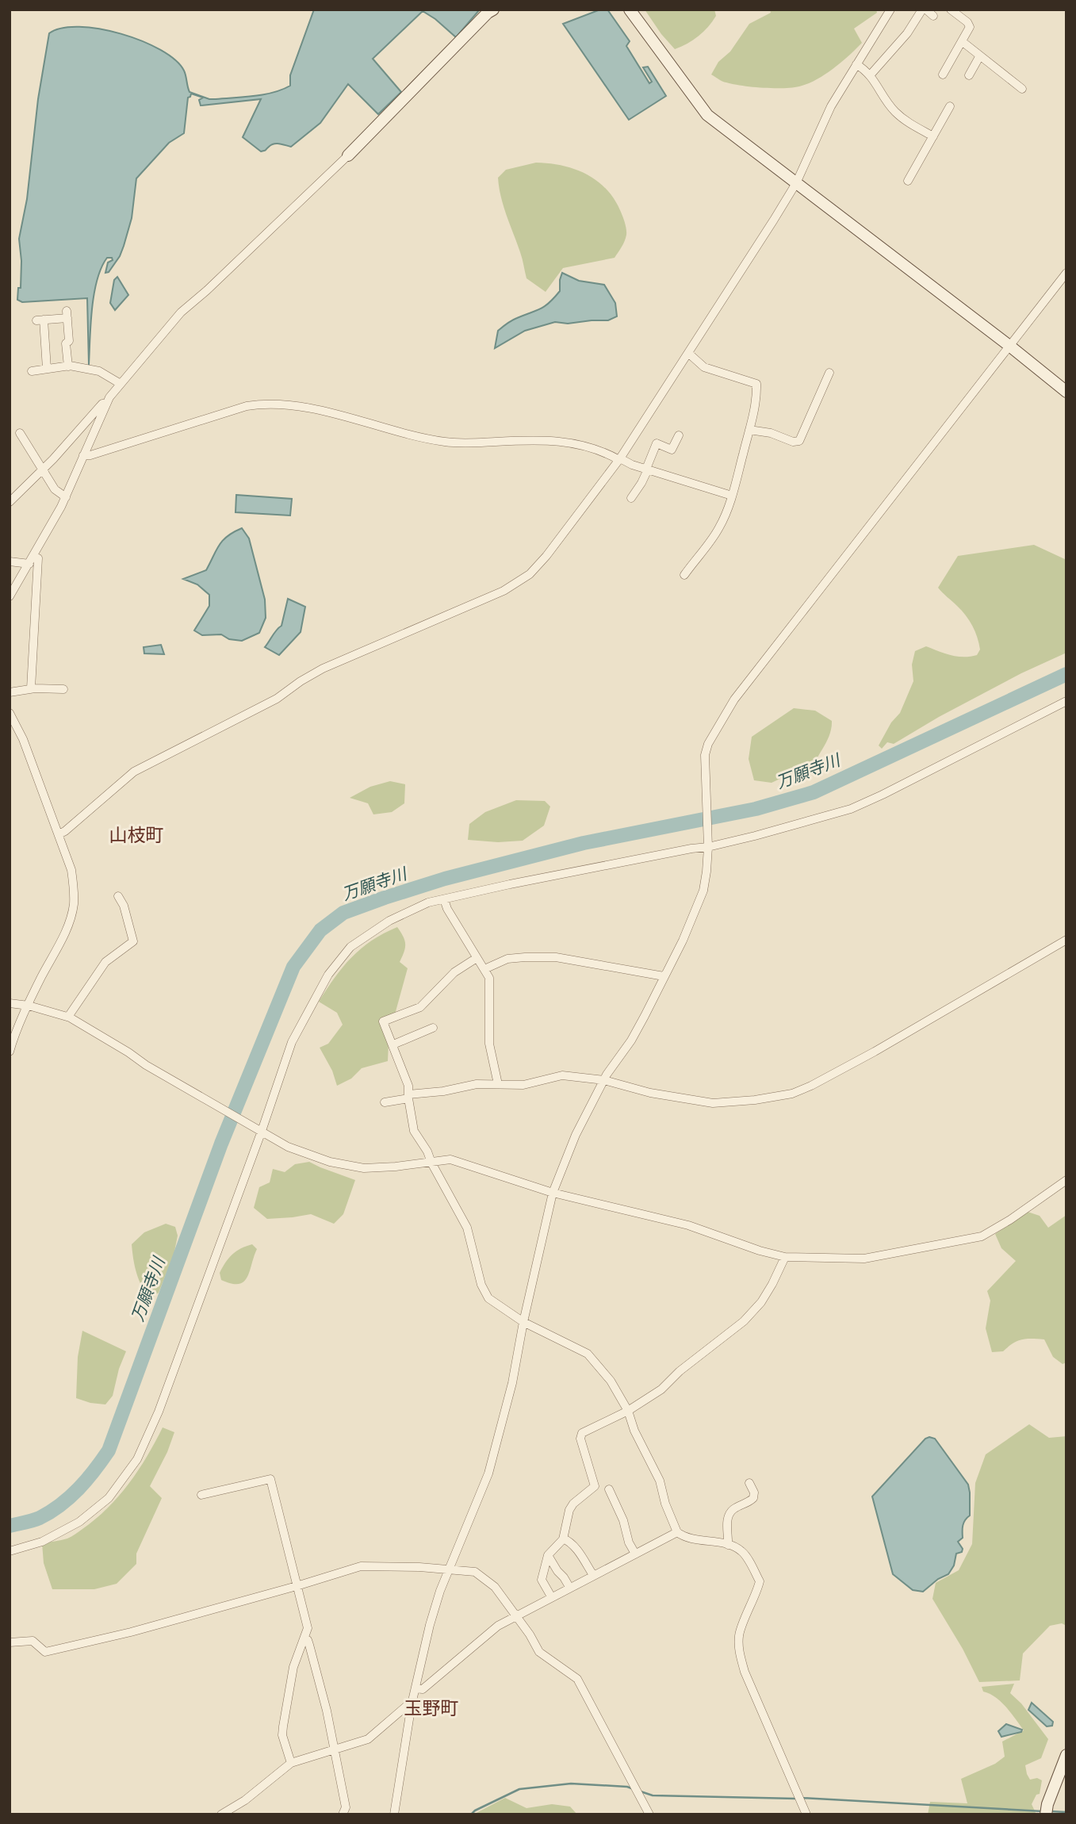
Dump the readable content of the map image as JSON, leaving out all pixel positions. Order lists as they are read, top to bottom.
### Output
{
  "districts": ["山枝町", "玉野町"],
  "water": ["万願寺川"]
}
